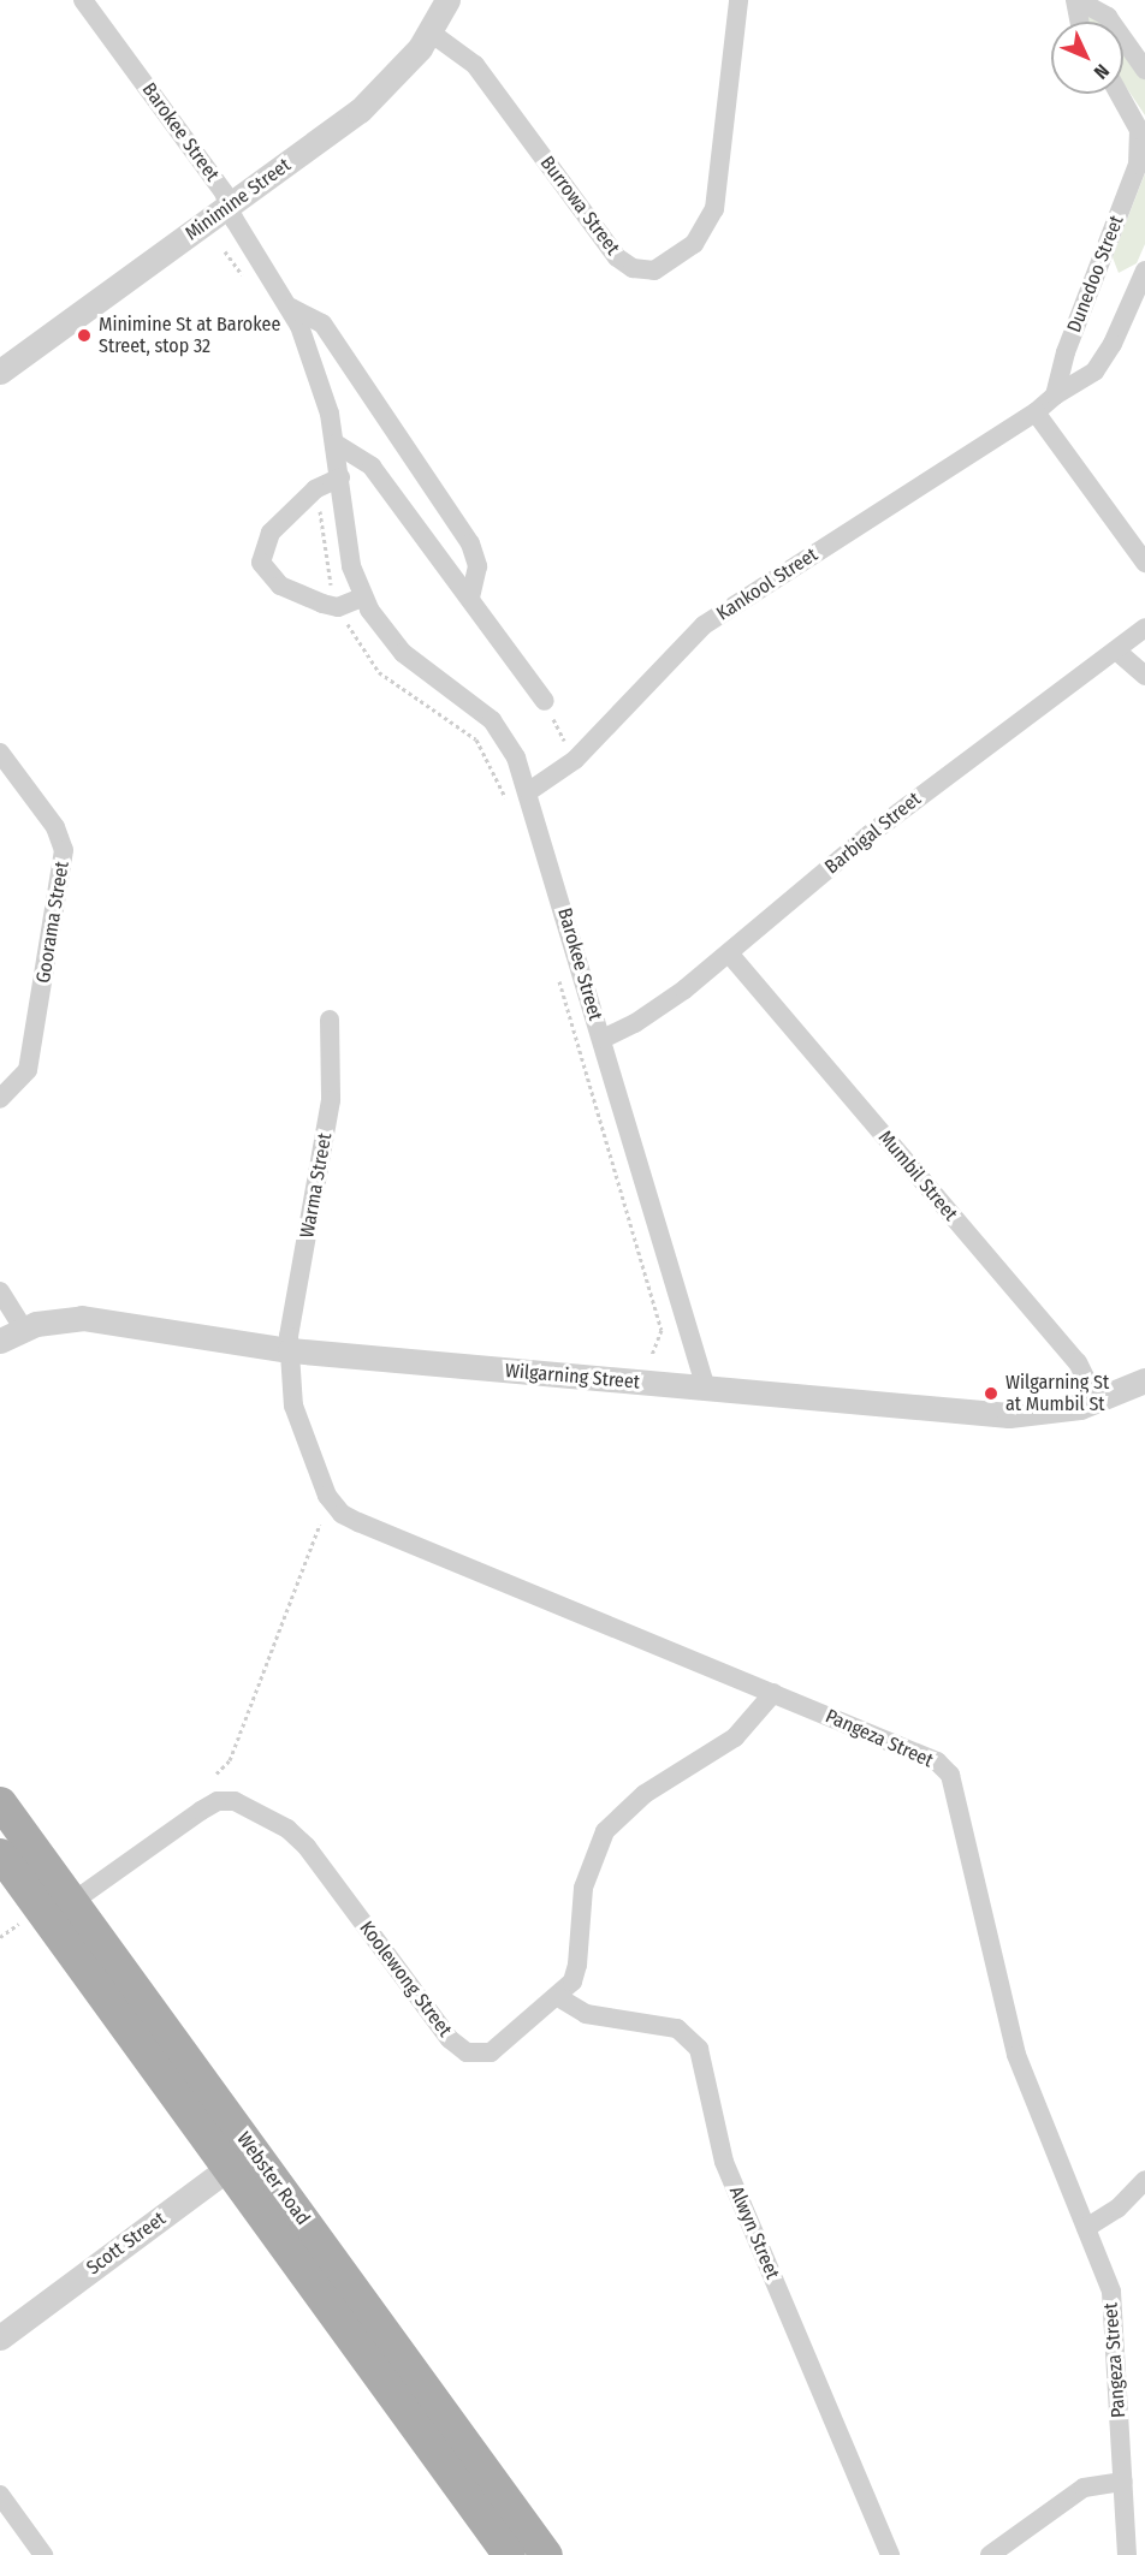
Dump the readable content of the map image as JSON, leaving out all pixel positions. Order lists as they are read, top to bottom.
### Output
{
  "streets": {
    "main road": ["Webster Road"],
    "street": [
      "Barokee Street",
      "Minimine Street",
      "Burrowa Street",
      "Dunedoo Street",
      "Kankool Street",
      "Barbigal Street",
      "Goorama Street",
      "Mumbil Street",
      "Warma Street",
      "Wilgarning Street",
      "Pangeza Street",
      "Koolewong Street",
      "Alwyn Street",
      "Scott Street"
    ]
  },
  "crossings": [
    ["Barokee Street", "Minimine Street"],
    ["Barokee Street", "Kankool Street"],
    ["Barokee Street", "Barbigal Street"],
    ["Barokee Street", "Wilgarning Street"],
    ["Minimine Street", "Burrowa Street"],
    ["Dunedoo Street", "Kankool Street"],
    ["Barbigal Street", "Mumbil Street"],
    ["Mumbil Street", "Wilgarning Street"],
    ["Warma Street", "Wilgarning Street"],
    ["Warma Street", "Pangeza Street"],
    ["Wilgarning Street", "Pangeza Street"],
    ["Pangeza Street", "Koolewong Street"],
    ["Koolewong Street", "Webster Road"],
    ["Koolewong Street", "Alwyn Street"],
    ["Webster Road", "Scott Street"]
  ],
  "places": ["Minimine St at Barokee Street, stop 32", "Wilgarning St at Mumbil St"],
  "north": "bottom right"
}
